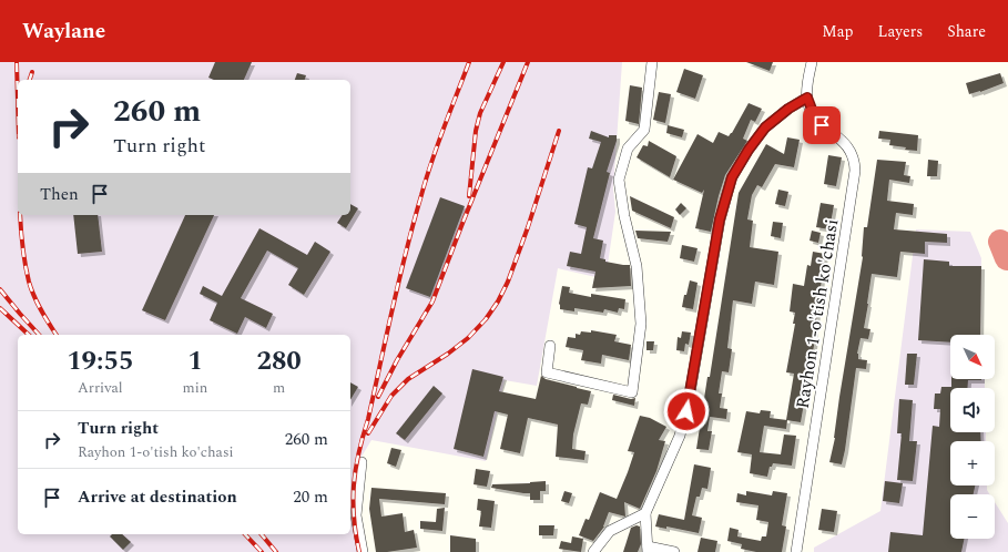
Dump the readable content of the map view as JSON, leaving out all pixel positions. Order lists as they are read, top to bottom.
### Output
{
  "streets": {
    "street": ["Rayhon 1-o'tish ko'chasi"]
  },
  "north": "bottom right",
  "page": {
    "header": "Waylane",
    "nav": ["Map", "Layers", "Share"],
    "turn": ["260 m", "Turn right"],
    "then": "Then",
    "map_buttons": ["+", "−"],
    "eta": [
      "19:55",
      "Arrival",
      "1",
      "min",
      "280",
      "m"
    ],
    "list": [
      {
        "name": "Turn right",
        "note": "Rayhon 1-o'tish ko'chasi",
        "value": "260 m"
      },
      {
        "name": "Arrive at destination",
        "value": "20 m"
      }
    ]
  }
}
